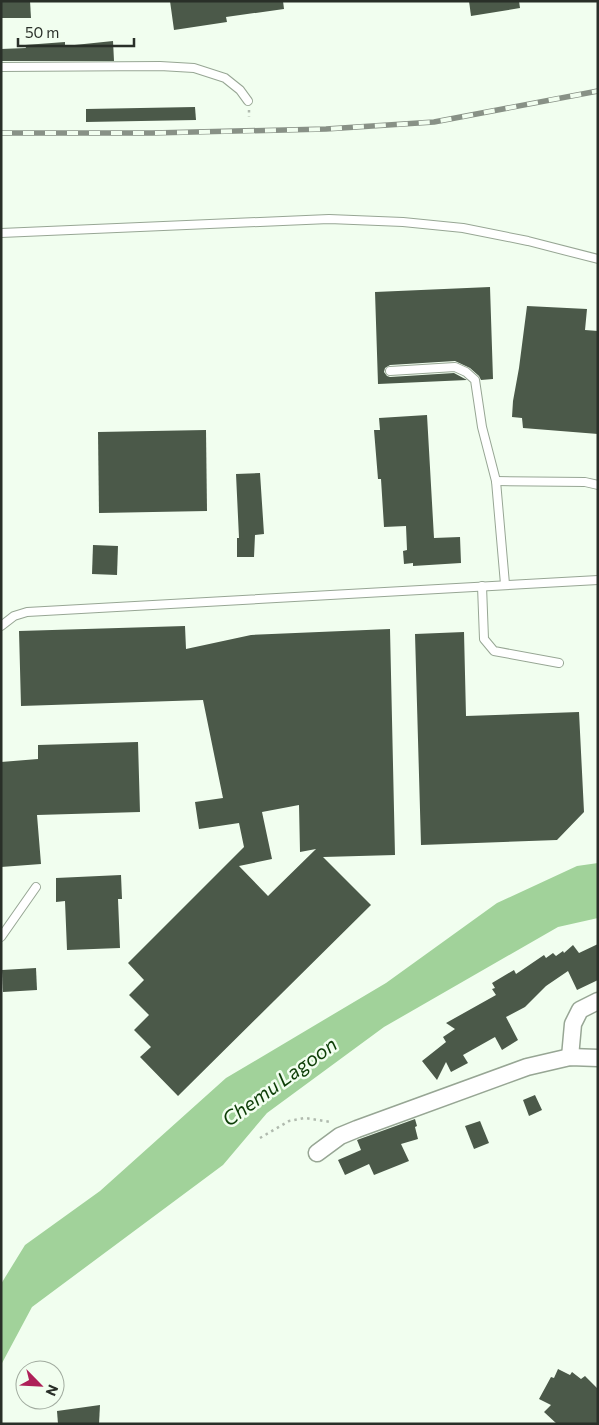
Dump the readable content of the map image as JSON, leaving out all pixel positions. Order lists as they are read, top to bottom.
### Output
{
  "water": ["Chemu Lagoon"],
  "scale_bar": "50 m",
  "north": "bottom right"
}
